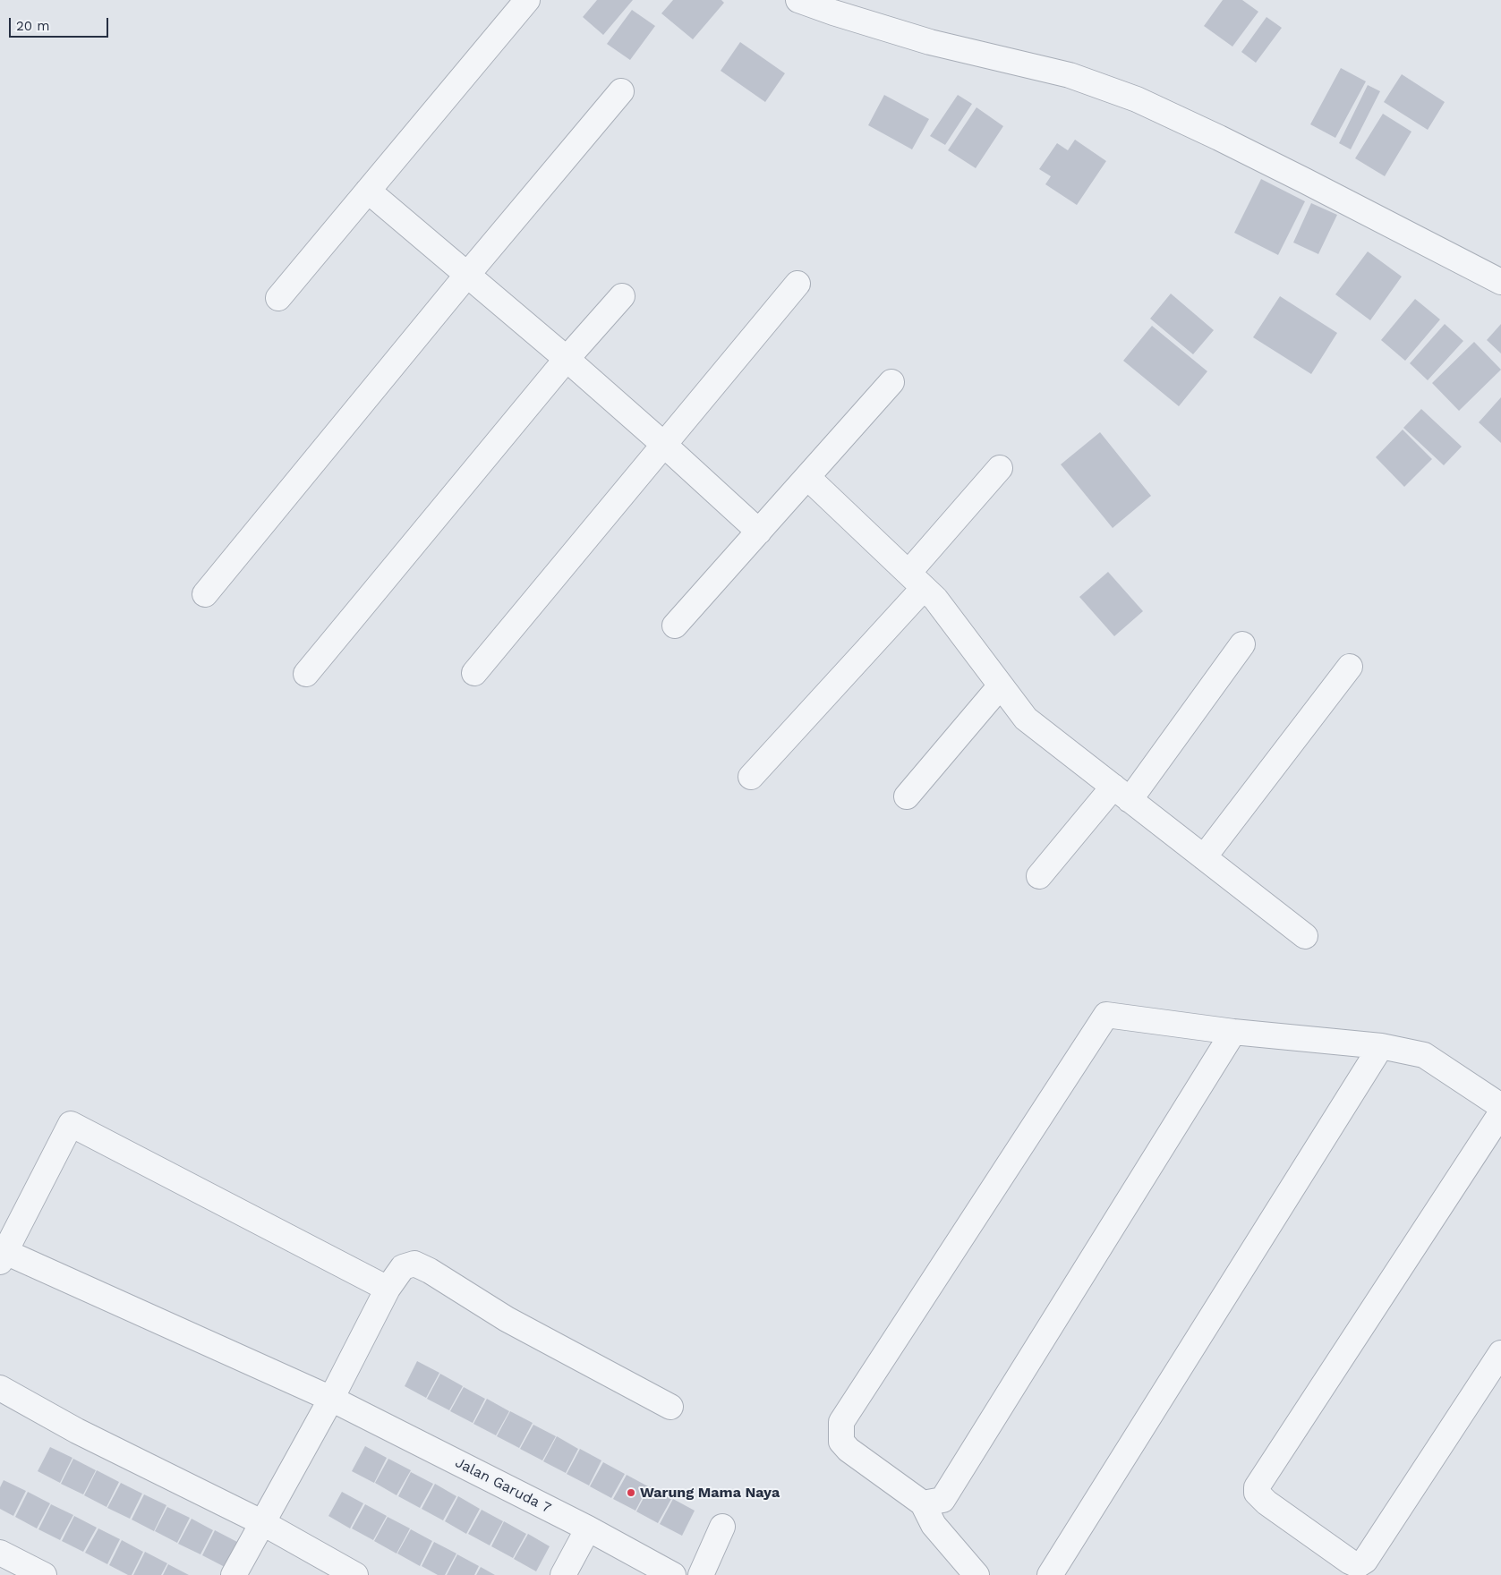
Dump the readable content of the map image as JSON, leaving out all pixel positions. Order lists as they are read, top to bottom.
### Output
{
  "streets": {
    "street": ["Jalan Garuda 7"]
  },
  "places": ["Warung Mama Naya"],
  "scale_bar": "20 m"
}
